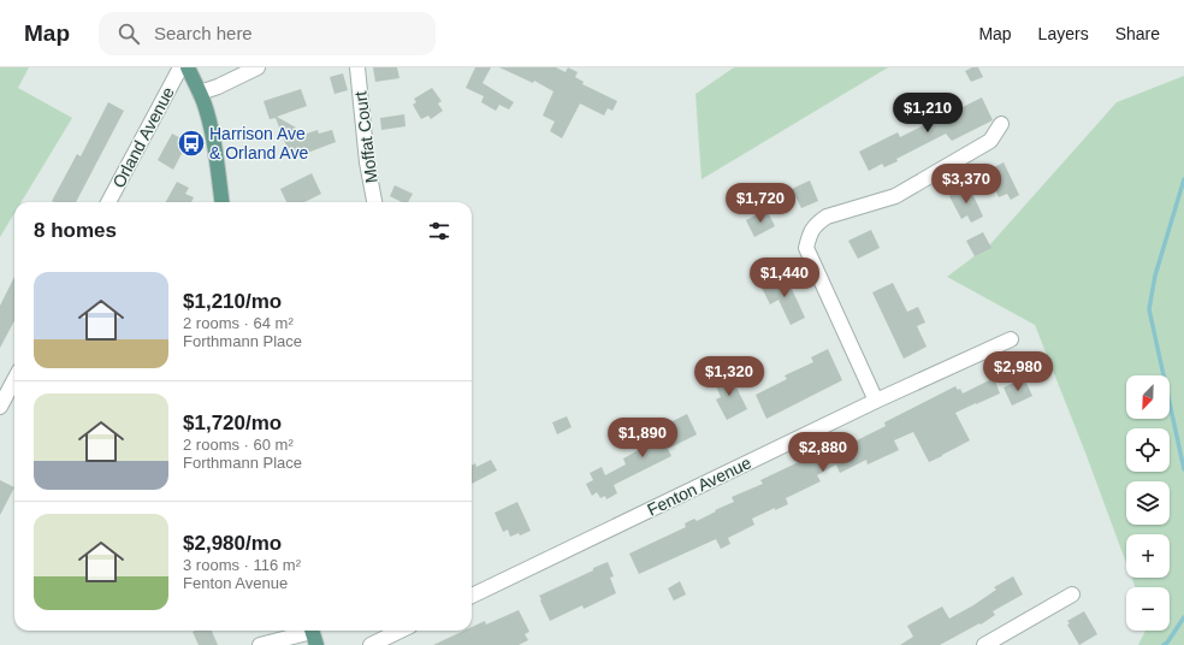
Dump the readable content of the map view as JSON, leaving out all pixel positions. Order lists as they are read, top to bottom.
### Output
{
  "streets": {
    "street": ["Orland Avenue", "Moffat Court", "Fenton Avenue"]
  },
  "places": {
    "bus stop": ["Harrison Ave & Orland Ave"]
  },
  "north": "bottom left",
  "page": {
    "header": "Map",
    "search": "Search here",
    "nav": ["Map", "Layers", "Share"],
    "price": [
      "$1,210",
      "$3,370",
      "$1,720",
      "$1,440",
      "$2,980",
      "$1,320",
      "$1,890",
      "$2,880"
    ],
    "heading": "8 homes",
    "list": [
      {
        "name": "$1,210/mo",
        "note": "2 rooms · 64 m² · Forthmann Place"
      },
      {
        "name": "$1,720/mo",
        "note": "2 rooms · 60 m² · Forthmann Place"
      },
      {
        "name": "$2,980/mo",
        "note": "3 rooms · 116 m² · Fenton Avenue"
      }
    ],
    "map_buttons": ["+", "−"]
  }
}
